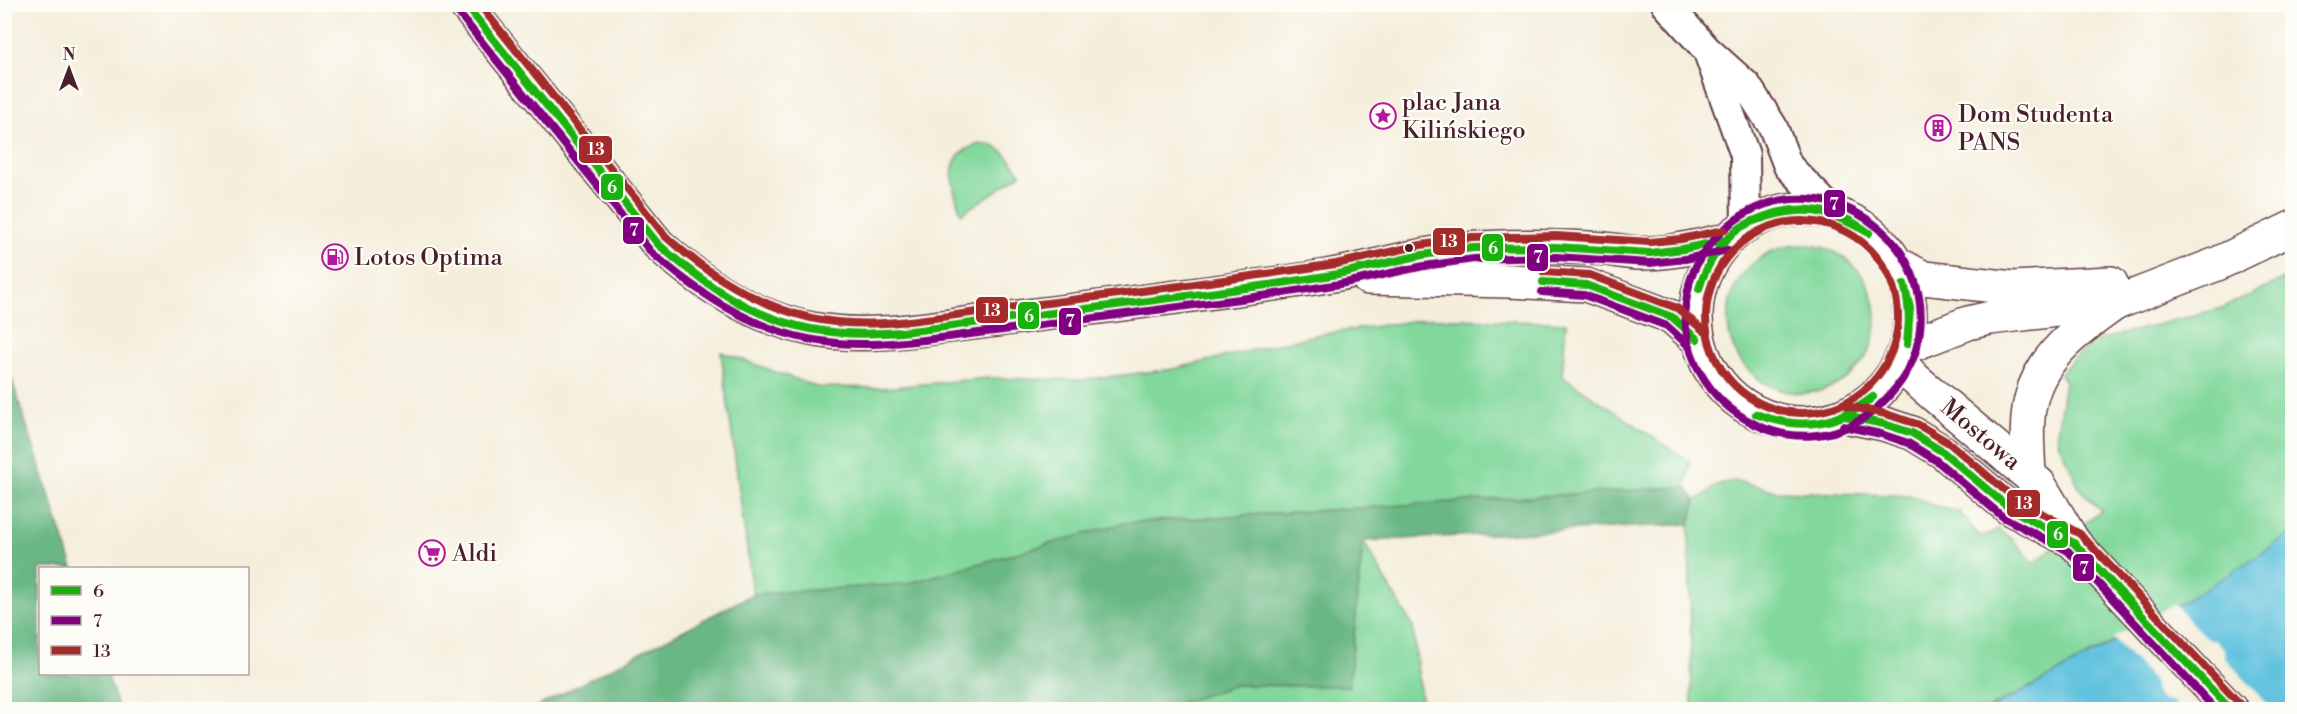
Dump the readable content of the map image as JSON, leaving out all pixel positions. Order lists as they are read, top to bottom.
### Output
{
  "streets": {
    "main road": ["Mostowa"]
  },
  "places": {
    "place": ["plac Jana Kilińskiego"],
    "building": ["Dom Studenta PANS"],
    "fuel station": ["Lotos Optima"],
    "supermarket": ["Aldi"]
  },
  "lines": ["transit line 6", "transit line 13", "transit line 7"],
  "legend": ["6", "7", "13"],
  "north": "top"
}
